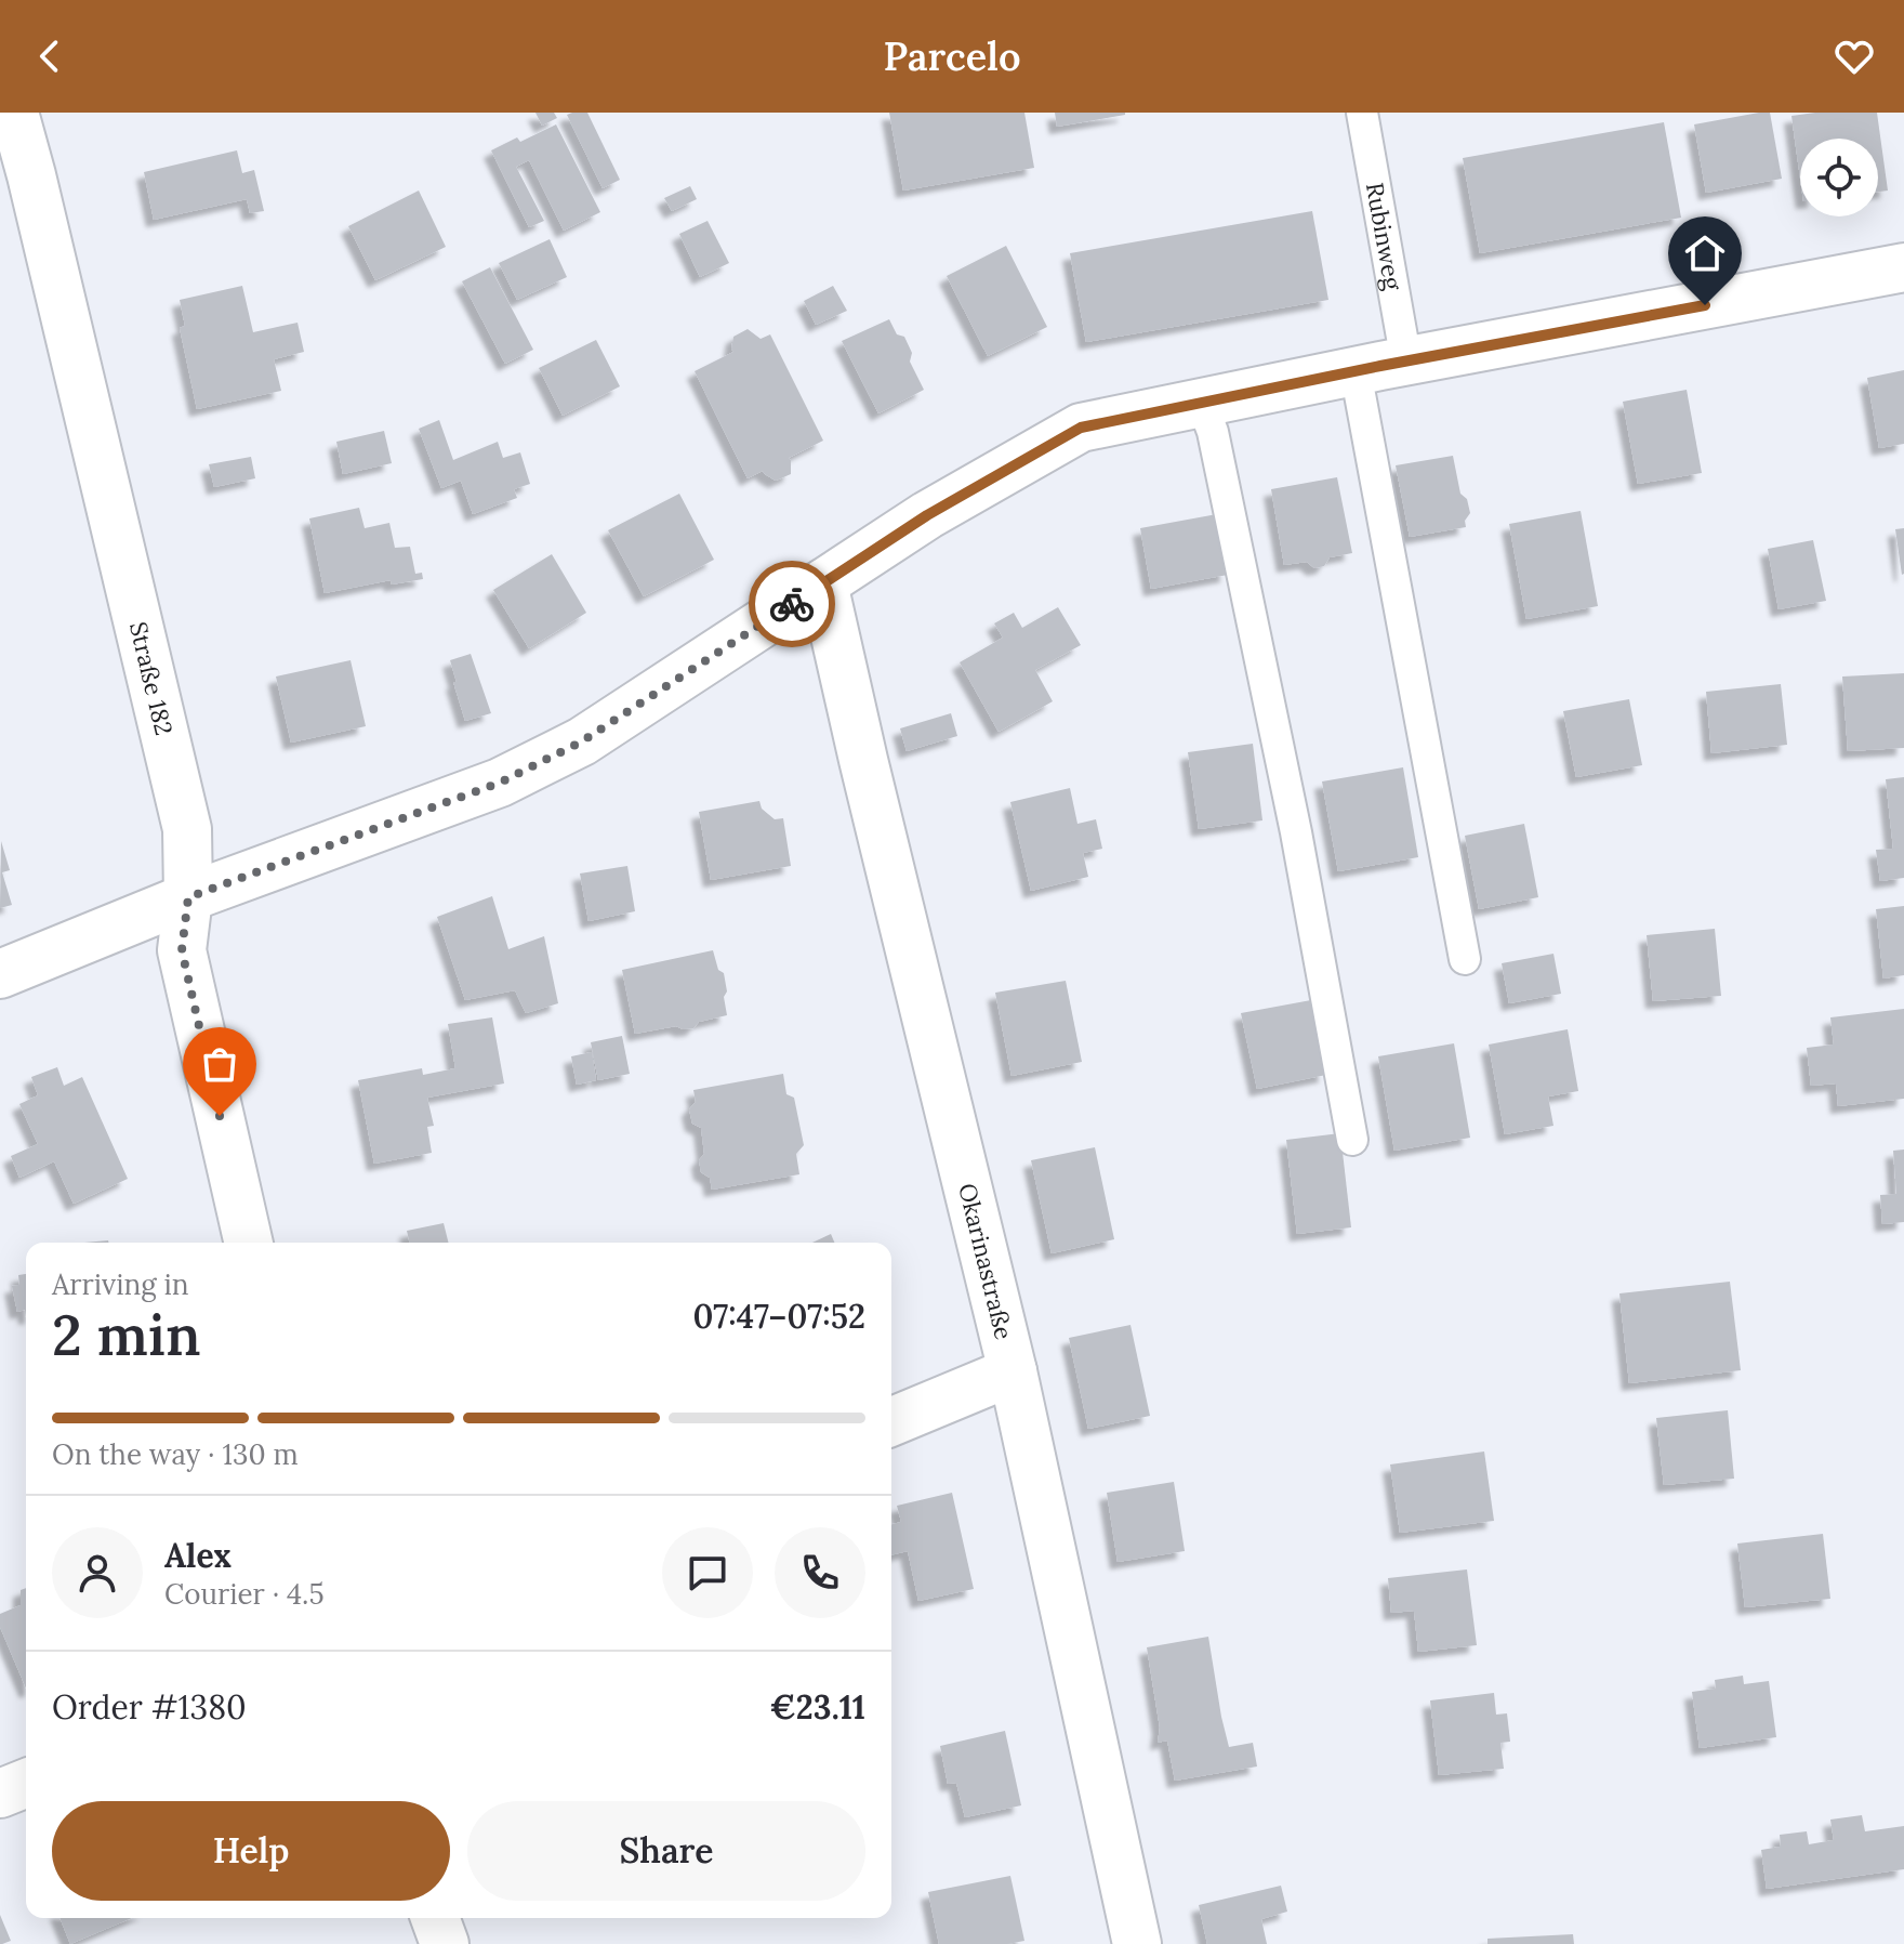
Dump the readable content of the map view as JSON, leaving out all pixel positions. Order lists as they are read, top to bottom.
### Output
{
  "streets": {
    "street": ["Straße 182", "Okarinastraße"],
    "lane": ["Rubinweg"]
  },
  "page": {
    "header": "Parcelo",
    "heading": ["2 min", "Arriving in", "07:47–07:52"],
    "panel": [
      "Alex",
      "Courier · 4.5",
      "Order #1380",
      "€23.11"
    ],
    "bar": "On the way · 130 m",
    "buttons": ["Help", "Share"]
  }
}
